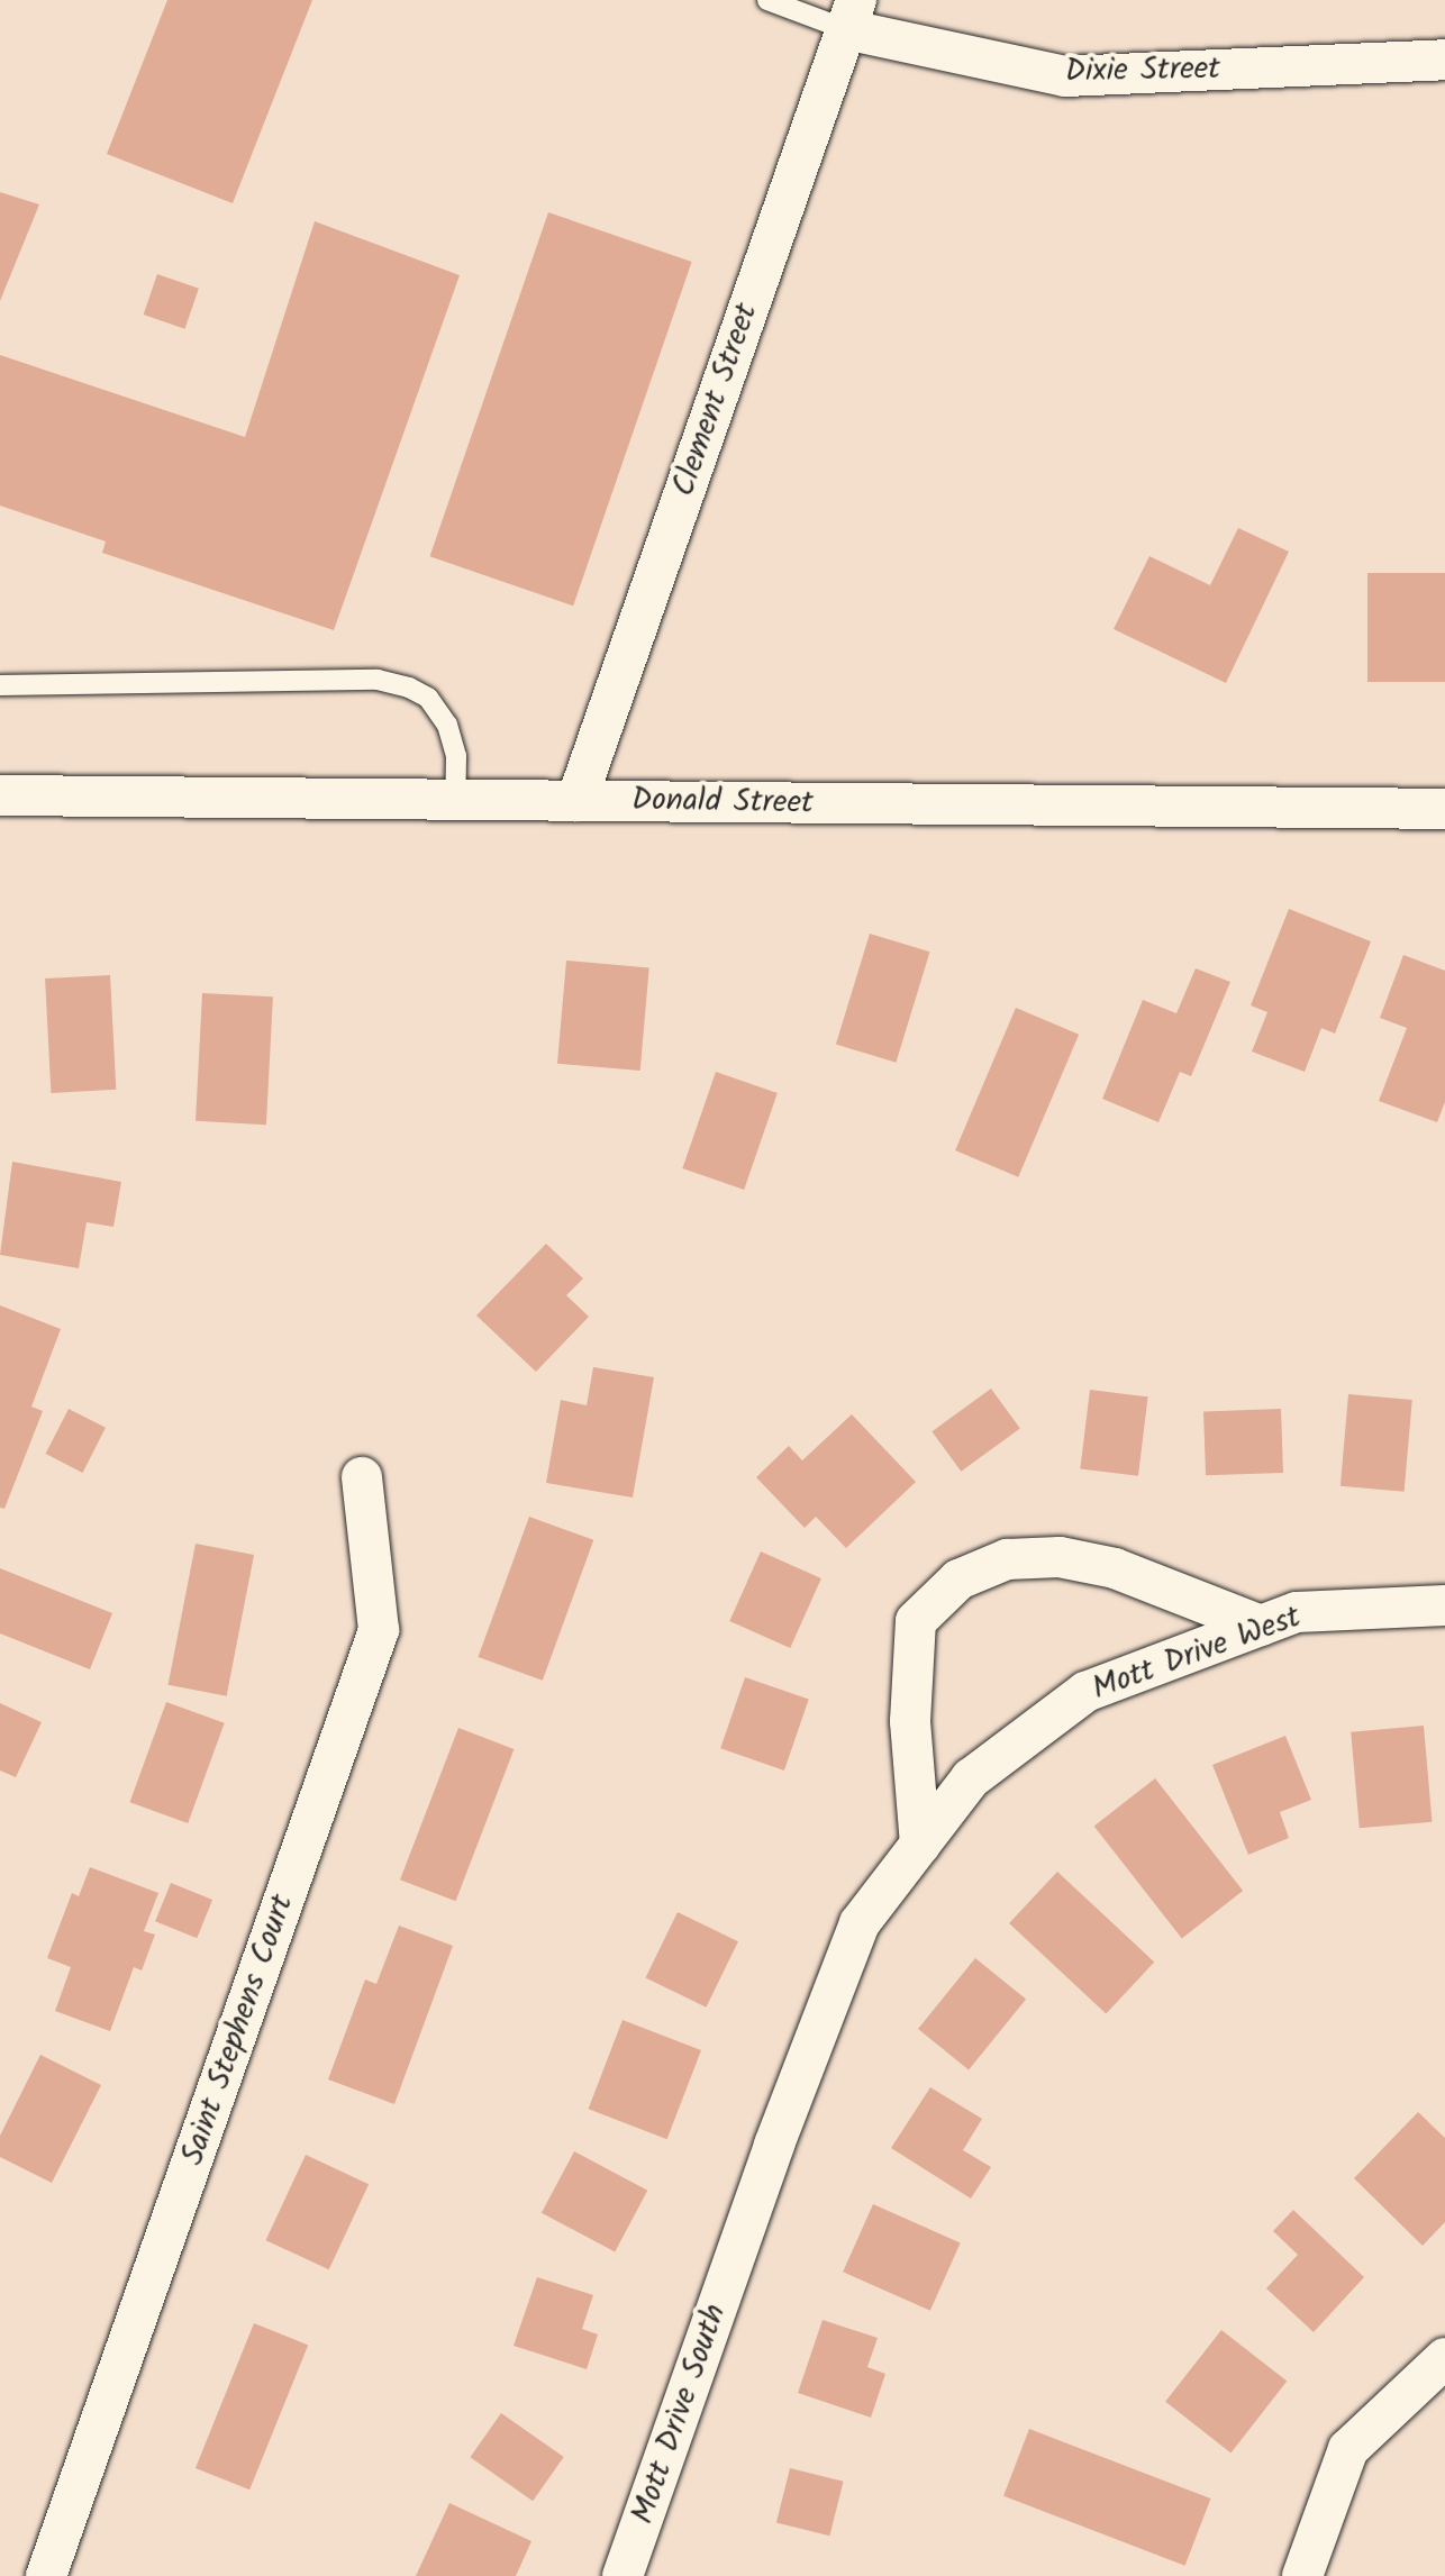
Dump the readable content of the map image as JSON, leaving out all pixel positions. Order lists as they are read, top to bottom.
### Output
{
  "streets": {
    "street": [
      "Dixie Street",
      "Clement Street",
      "Donald Street",
      "Mott Drive West",
      "Saint Stephens Court",
      "Mott Drive South"
    ]
  },
  "crossings": [
    ["Dixie Street", "Clement Street"],
    ["Clement Street", "Donald Street"],
    ["Mott Drive West", "Mott Drive South"]
  ]
}
